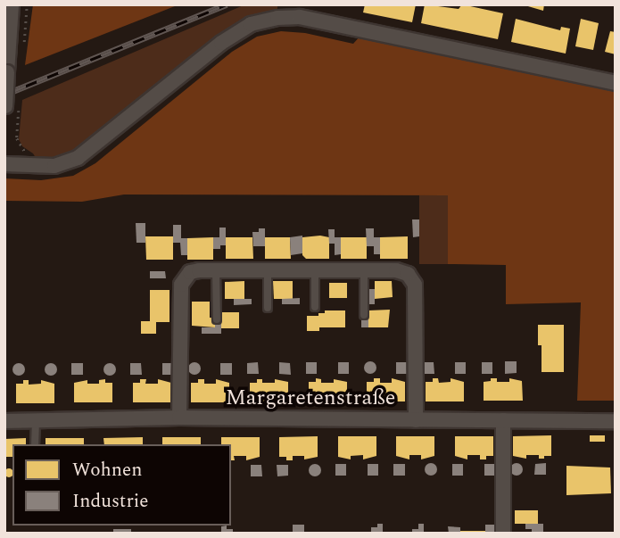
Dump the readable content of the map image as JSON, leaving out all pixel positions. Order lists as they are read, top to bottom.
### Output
{
  "streets": {
    "street": ["Margaretenstraße"]
  },
  "legend": ["Wohnen", "Industrie"]
}
